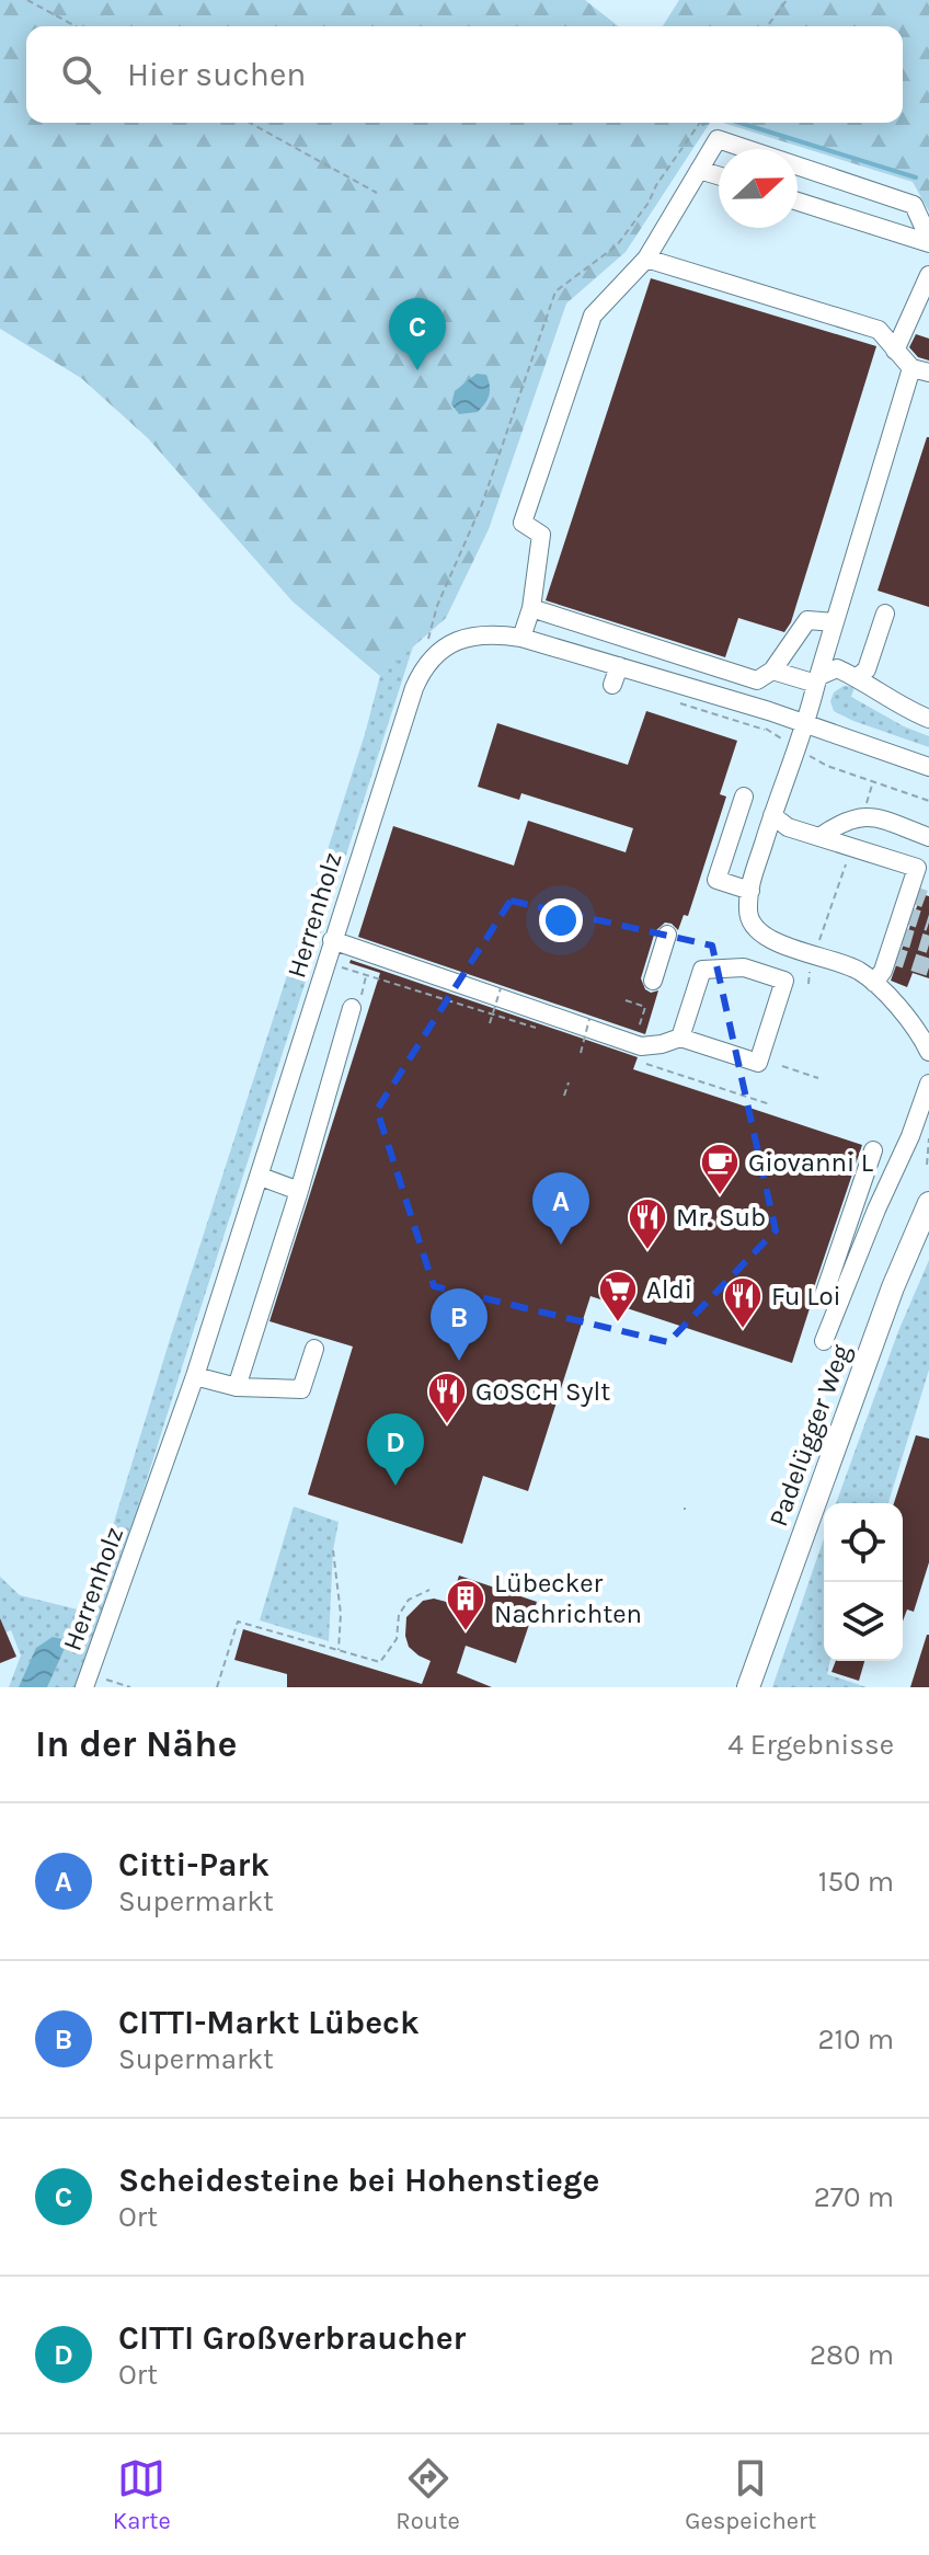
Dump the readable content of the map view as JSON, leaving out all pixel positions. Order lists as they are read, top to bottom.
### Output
{
  "streets": {
    "main road": ["Padelügger Weg"],
    "street": ["Herrenholz"]
  },
  "places": {
    "cafe": ["Giovanni L"],
    "restaurant": ["Mr. Sub", "Fu Loi", "GOSCH Sylt"],
    "supermarket": ["Aldi"],
    "building": ["Lübecker Nachrichten"]
  },
  "north": "right",
  "page": {
    "search": "Hier suchen",
    "pins": [
      "C",
      "A",
      "B",
      "D"
    ],
    "heading": ["In der Nähe", "4 Ergebnisse"],
    "list": [
      {
        "mark": "A",
        "name": "Citti-Park",
        "note": "Supermarkt",
        "value": "150 m"
      },
      {
        "mark": "B",
        "name": "CITTI-Markt Lübeck",
        "note": "Supermarkt",
        "value": "210 m"
      },
      {
        "mark": "C",
        "name": "Scheidesteine bei Hohenstiege",
        "note": "Ort",
        "value": "270 m"
      },
      {
        "mark": "D",
        "name": "CITTI Großverbraucher",
        "note": "Ort",
        "value": "280 m"
      }
    ],
    "nav": ["Karte", "Route", "Gespeichert"]
  }
}
